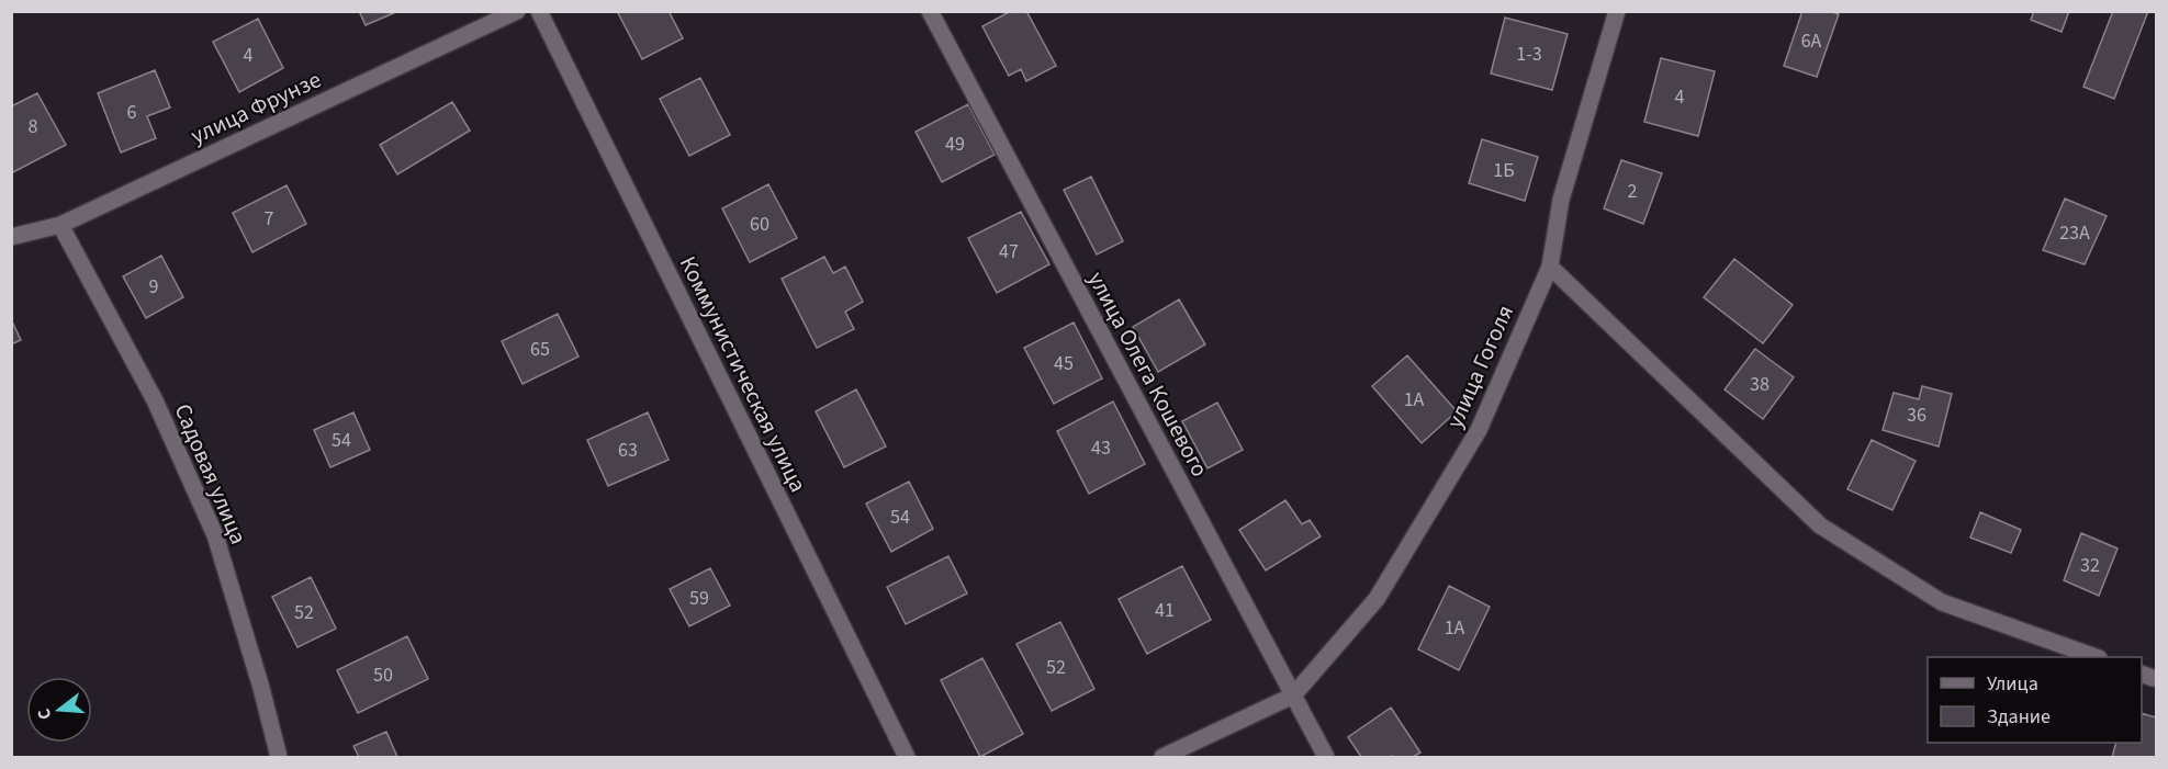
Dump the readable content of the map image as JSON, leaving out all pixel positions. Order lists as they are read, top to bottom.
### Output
{
  "streets": {
    "street": [
      "улица Фрунзе",
      "улица Гоголя",
      "Коммунистическая улица",
      "улица Олега Кошевого",
      "Садовая улица"
    ]
  },
  "crossings": [
    ["улица Фрунзе", "Садовая улица"],
    ["улица Гоголя", "улица Олега Кошевого"]
  ],
  "house_numbers": [
    "6А",
    "1-3",
    "4",
    "4",
    "6",
    "8",
    "49",
    "1Б",
    "2",
    "7",
    "60",
    "23А",
    "47",
    "9",
    "65",
    "45",
    "38",
    "1А",
    "36",
    "54",
    "43",
    "63",
    "54",
    "32",
    "59",
    "41",
    "52",
    "1А",
    "52",
    "50"
  ],
  "legend": ["Улица", "Здание"],
  "north": "left"
}
